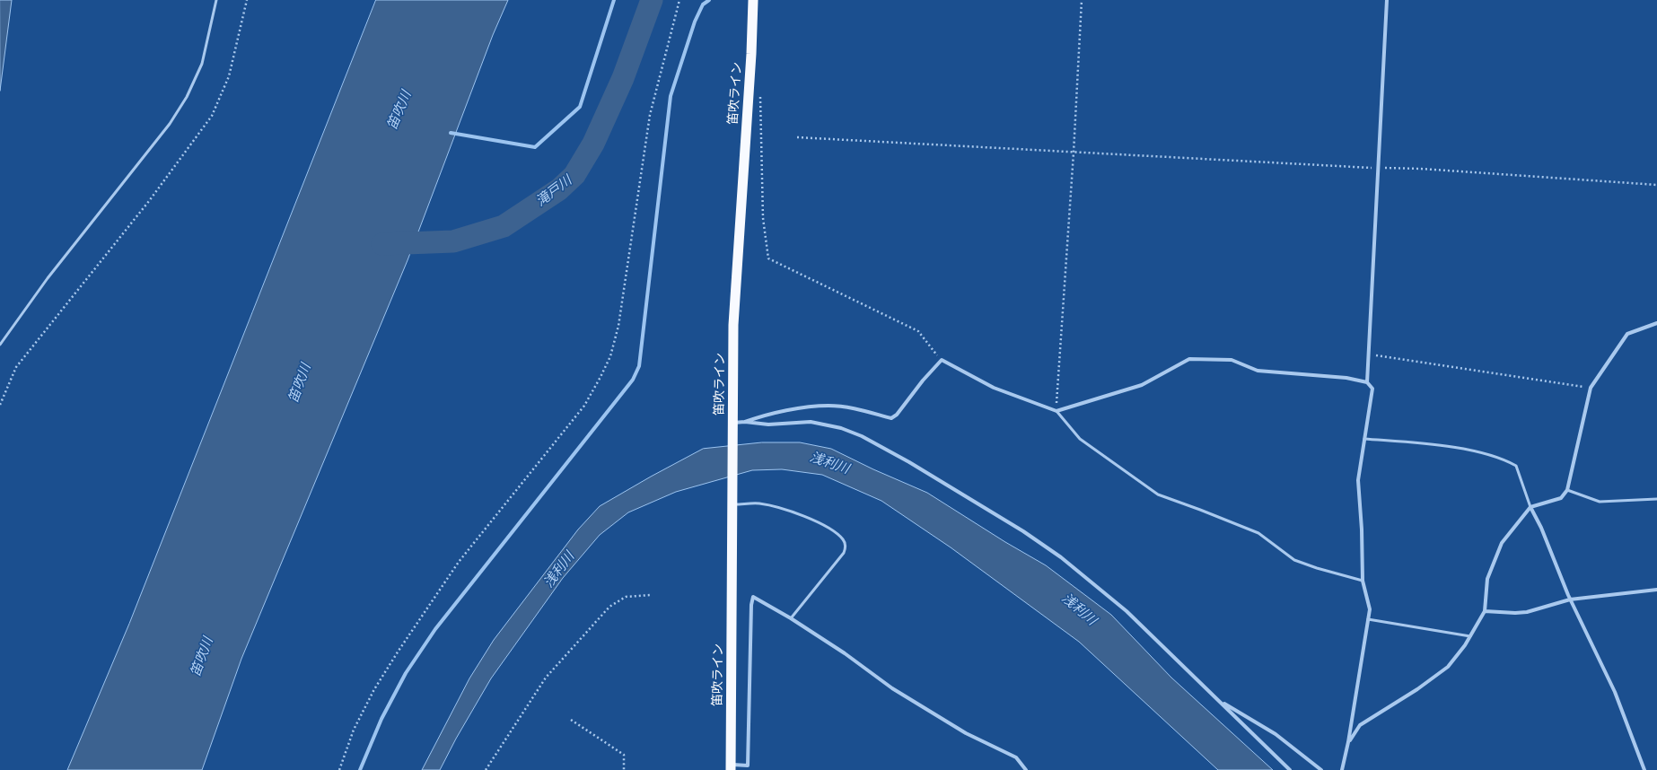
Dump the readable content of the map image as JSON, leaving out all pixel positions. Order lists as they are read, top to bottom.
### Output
{
  "streets": {
    "highway": ["笛吹ライン"]
  },
  "water": ["笛吹川", "滝戸川", "浅利川"]
}
